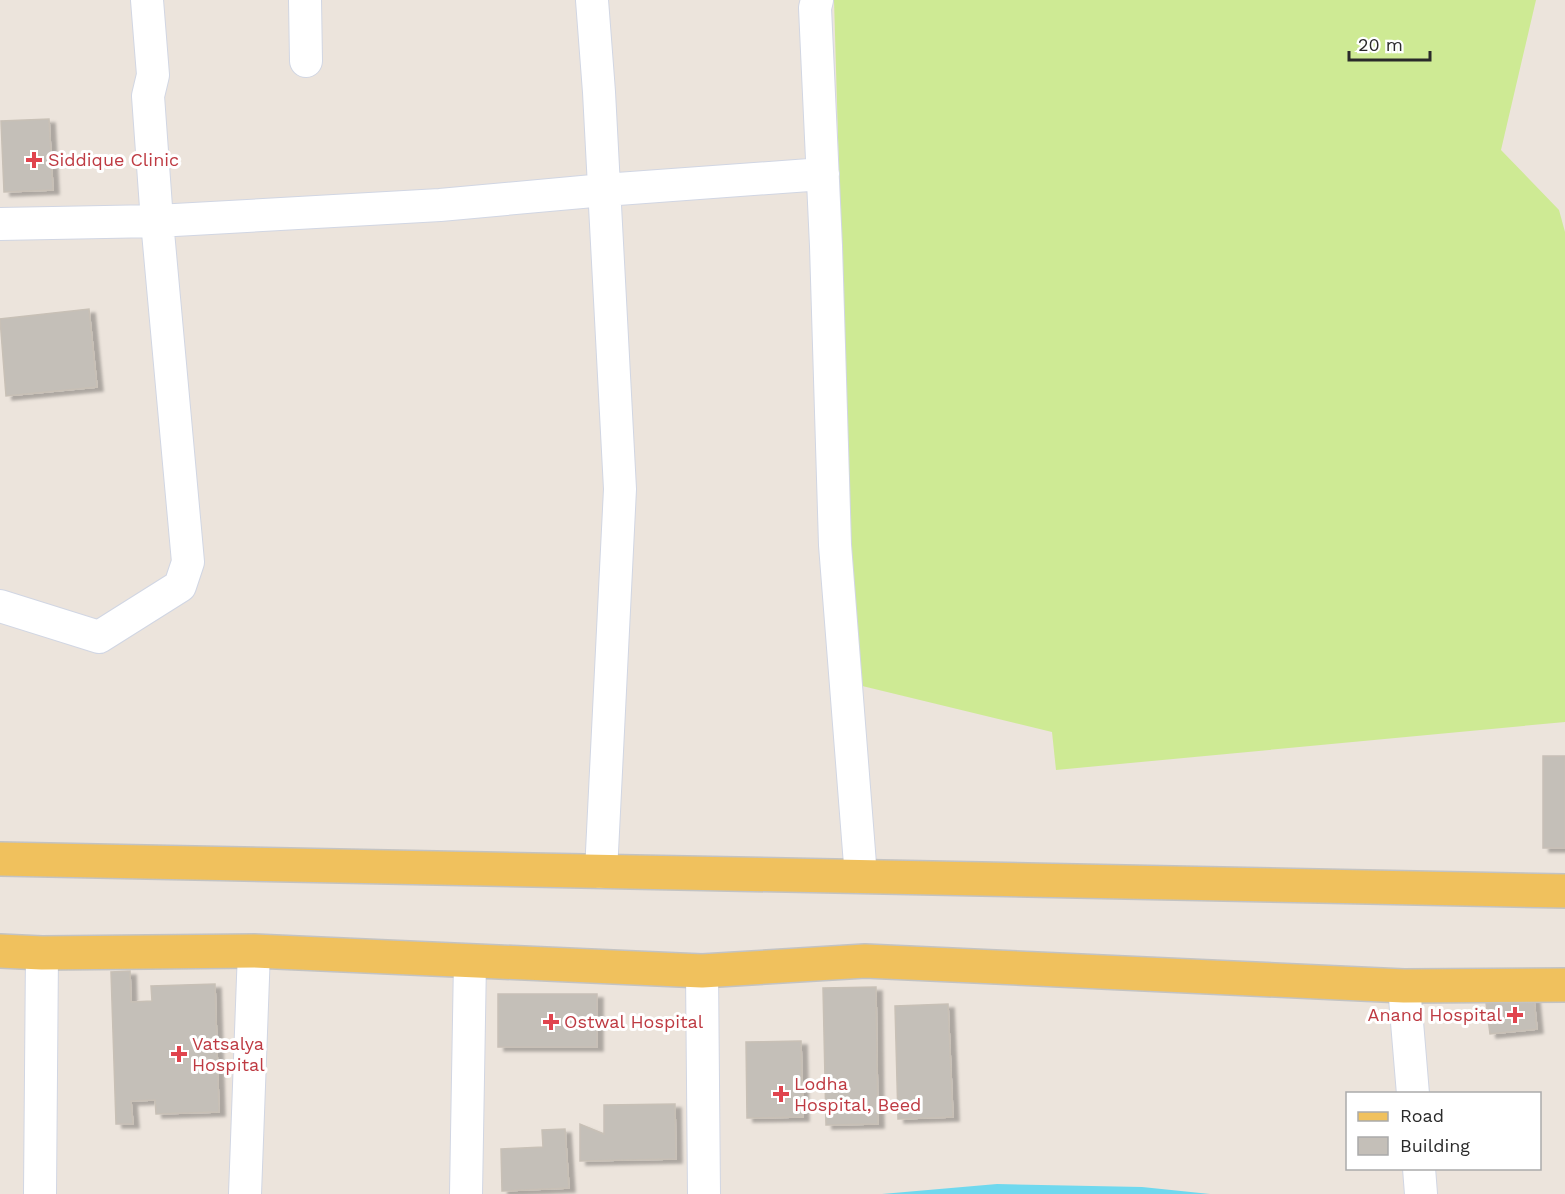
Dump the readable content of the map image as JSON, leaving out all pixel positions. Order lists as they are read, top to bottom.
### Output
{
  "places": {
    "health": [
      "Siddique Clinic",
      "Anand Hospital",
      "Ostwal Hospital",
      "Vatsalya Hospital",
      "Lodha Hospital, Beed"
    ]
  },
  "legend": ["Road", "Building"],
  "scale_bar": "20 m"
}
